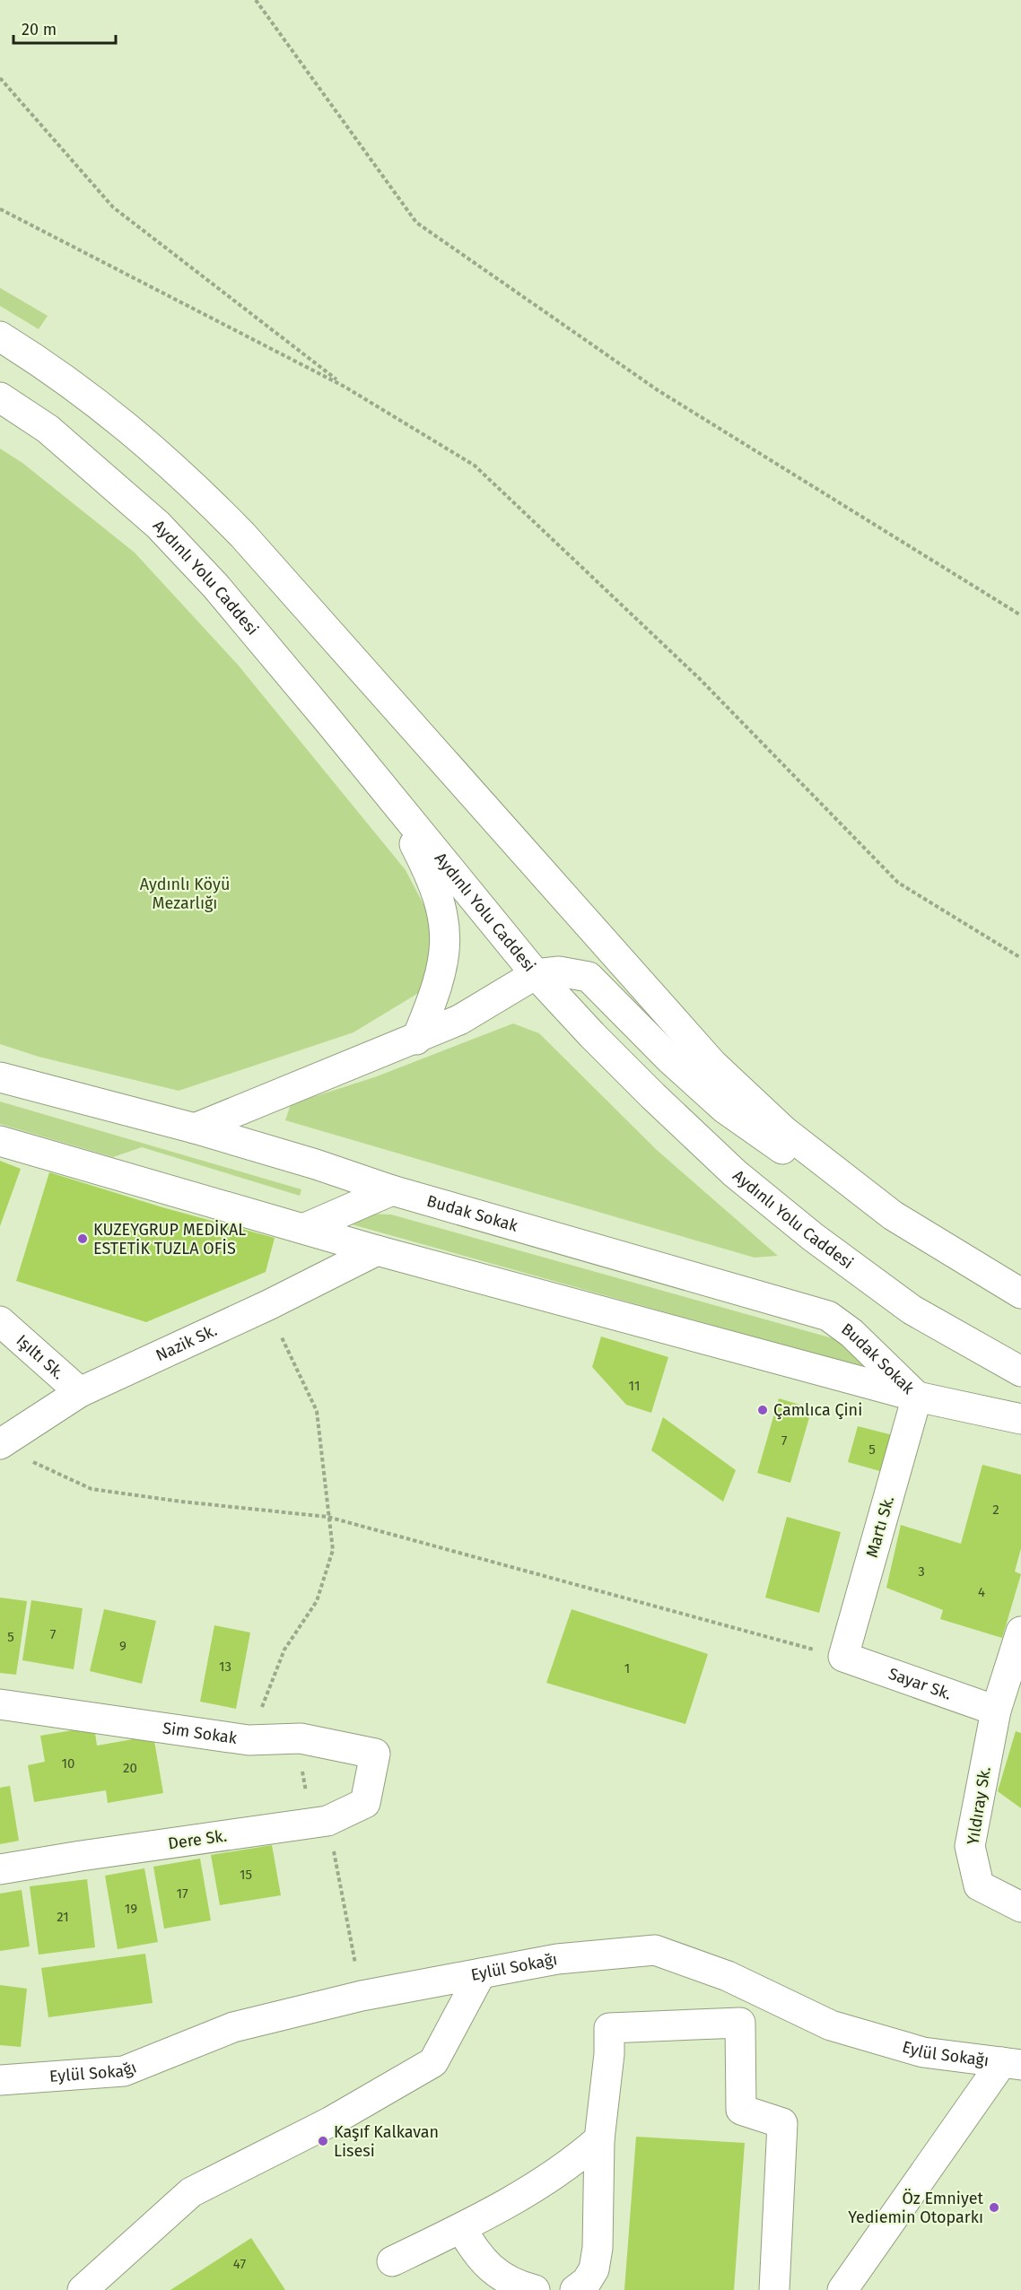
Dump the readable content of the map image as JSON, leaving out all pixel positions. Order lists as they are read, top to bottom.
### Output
{
  "streets": {
    "main road": [
      "Aydınlı Yolu Caddesi",
      "Budak Sokak",
      "Nazik Sk.",
      "Işıltı Sk.",
      "Martı Sk.",
      "Sayar Sk.",
      "Sim Sokak",
      "Yıldıray Sk.",
      "Dere Sk.",
      "Eylül Sokağı"
    ]
  },
  "crossings": [
    ["Budak Sokak", "Nazik Sk."],
    ["Budak Sokak", "Martı Sk."],
    ["Nazik Sk.", "Işıltı Sk."],
    ["Martı Sk.", "Sayar Sk."],
    ["Sayar Sk.", "Yıldıray Sk."],
    ["Sim Sokak", "Dere Sk."]
  ],
  "parks": ["Aydınlı Köyü Mezarlığı"],
  "places": [
    "KUZEYGRUP MEDİKAL ESTETİK TUZLA OFİS",
    "Çamlıca Çini",
    "Kaşıf Kalkavan Lisesi",
    "Öz Emniyet Yediemin Otoparkı"
  ],
  "house_numbers": [
    "11",
    "7",
    "5",
    "2",
    "3",
    "4",
    "7",
    "5",
    "9",
    "13",
    "1",
    "10",
    "20",
    "15",
    "17",
    "19",
    "21",
    "47"
  ],
  "scale_bar": "20 m"
}
